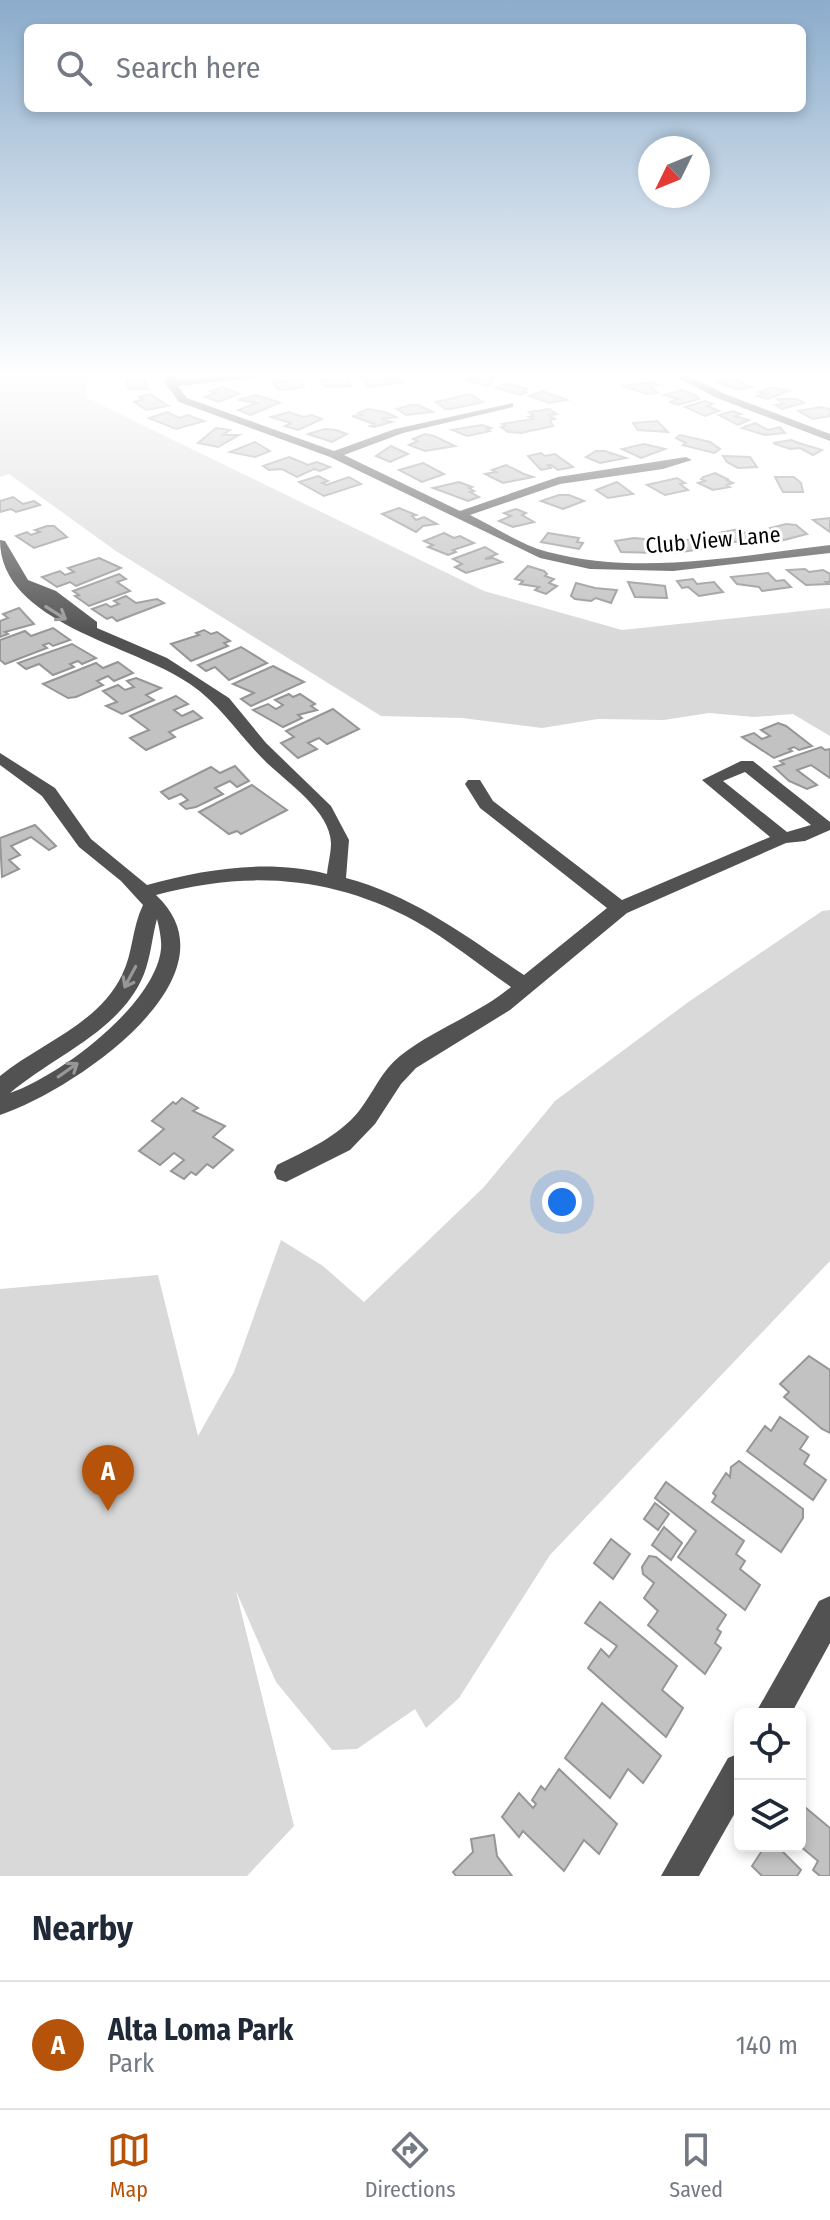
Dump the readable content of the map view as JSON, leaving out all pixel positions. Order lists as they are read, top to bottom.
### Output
{
  "streets": {
    "street": ["Club View Lane"]
  },
  "north": "bottom left",
  "page": {
    "search": "Search here",
    "pins": "A",
    "heading": "Nearby",
    "list": [
      {
        "mark": "A",
        "name": "Alta Loma Park",
        "note": "Park",
        "value": "140 m"
      }
    ],
    "nav": ["Map", "Directions", "Saved"]
  }
}
